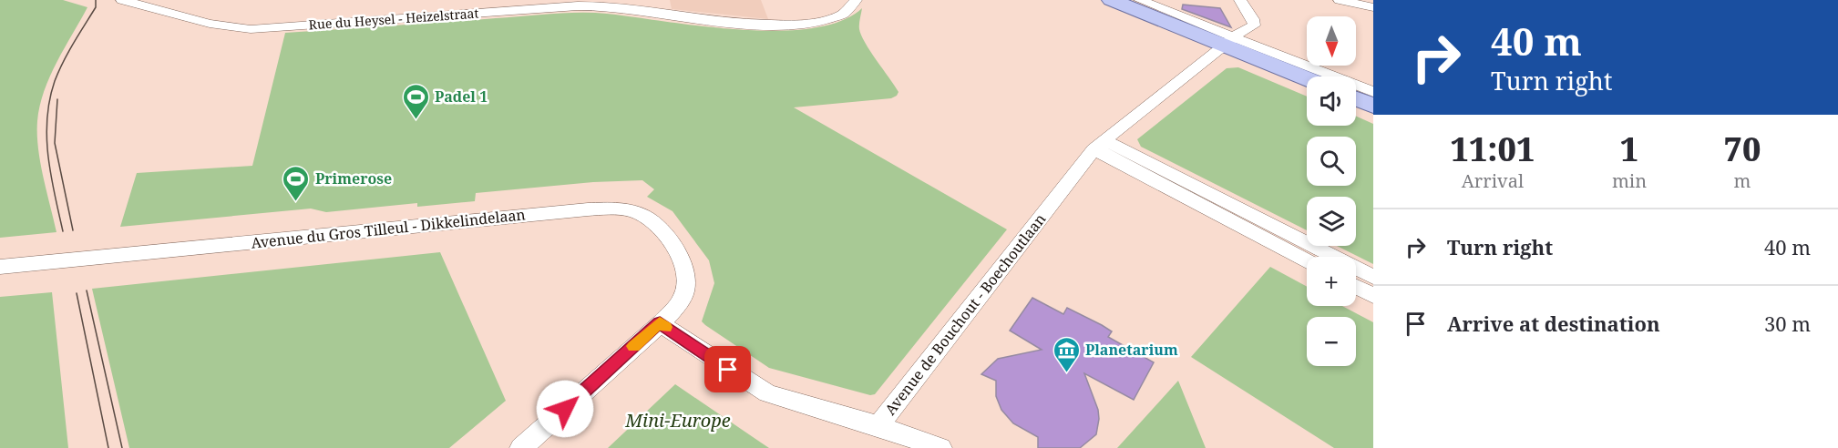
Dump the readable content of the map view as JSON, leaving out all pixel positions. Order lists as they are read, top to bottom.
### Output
{
  "streets": {
    "street": ["Rue du Heysel - Heizelstraat", "Avenue du Gros Tilleul - Dikkelindelaan", "Avenue de Bouchout - Boechoutlaan"]
  },
  "crossings": [
    ["Avenue du Gros Tilleul - Dikkelindelaan", "Avenue de Bouchout - Boechoutlaan"]
  ],
  "parks": ["Mini-Europe"],
  "places": {
    "sports": ["Padel 1", "Primerose"],
    "museum": ["Planetarium"]
  },
  "north": "bottom",
  "page": {
    "turn": ["40 m", "Turn right"],
    "map_buttons": ["+", "−"],
    "eta": [
      "11:01",
      "Arrival",
      "1",
      "min",
      "70",
      "m"
    ],
    "list": [
      {
        "name": "Turn right",
        "value": "40 m"
      },
      {
        "name": "Arrive at destination",
        "value": "30 m"
      }
    ]
  }
}
